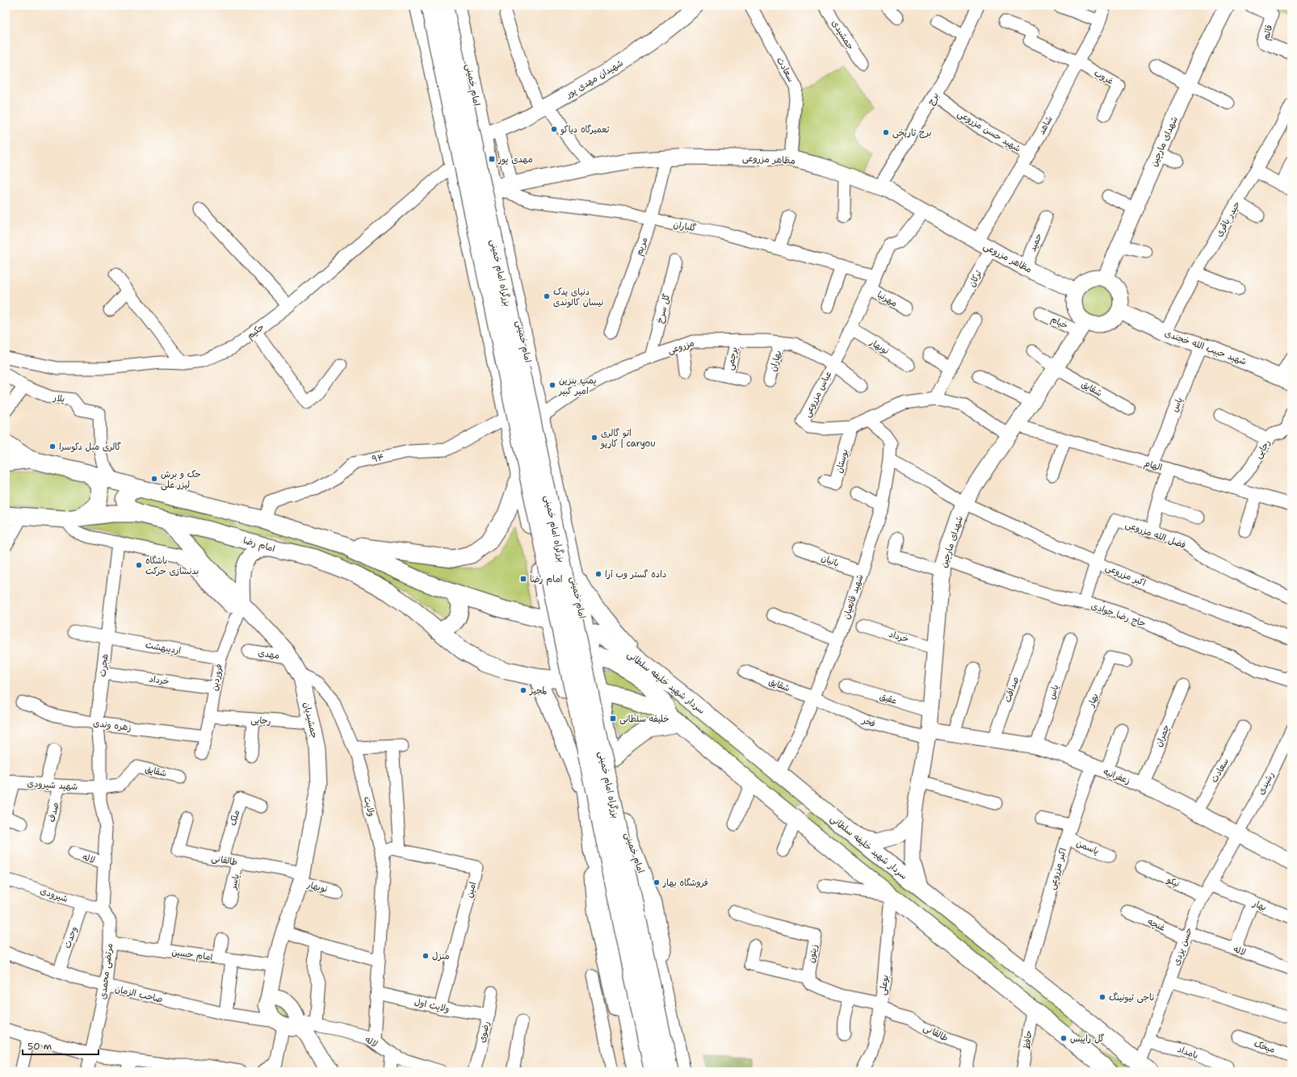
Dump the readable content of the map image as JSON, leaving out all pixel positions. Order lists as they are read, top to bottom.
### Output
{
  "streets": {
    "highway": ["بزرگراه امام خمینی"],
    "main road": ["امام خمینی", "امام رضا", "سردار شهید خلیفه سلطانی"],
    "street": [
      "قائم",
      "جمشیدی",
      "سعادت",
      "غروب",
      "شهیدان مهدی پور",
      "برج",
      "شاهد",
      "شهید حسن مزروعی",
      "شهدای مارچین",
      "مظاهر مزروعی",
      "حیدر باقری",
      "گلباران",
      "حمید",
      "مریم",
      "ترکان",
      "مهرنیا",
      "گل سرخ",
      "خیام",
      "حکیم",
      "مزروعی",
      "نوبهار",
      "شهید حبیب الله خجندی",
      "پرچمی",
      "بهاران",
      "شقایق",
      "عباس مزروعی",
      "پلار",
      "یاس",
      "رجایی",
      "۹۴",
      "بوستان",
      "الهام",
      "فضل الله مزروعی",
      "بانیان",
      "اکبر مزروعی",
      "شهید قانعیان",
      "حاج رضا جوادی",
      "خرداد",
      "اردیبهشت",
      "مهدی",
      "هجرت",
      "فروردین",
      "صداقت",
      "عقیق",
      "بهار",
      "جمشیدیان",
      "فخر",
      "زهره وندی",
      "چمران",
      "زعفرانیه",
      "رشیدی",
      "شهید شیرودی",
      "ولایت",
      "صدف",
      "ملک",
      "یاسمن",
      "لاله",
      "طالقانی",
      "یاسر",
      "نیکو",
      "امین",
      "شیرودی",
      "غنچه",
      "وحدت",
      "حسن یزدی",
      "زیتون",
      "امام حسین",
      "مرتضی محمدی",
      "بوعلی",
      "صاحب الزمان",
      "ولایت اول",
      "رضوی",
      "حافظ",
      "میخک",
      "بامداد"
    ]
  },
  "crossings": [
    ["سعادت", "مظاهر مزروعی"],
    ["سعادت", "زعفرانیه"],
    ["غروب", "شاهد"],
    ["شهیدان مهدی پور", "امام خمینی"],
    ["امام خمینی", "مظاهر مزروعی"],
    ["امام خمینی", "گلباران"],
    ["امام خمینی", "مزروعی"],
    ["امام خمینی", "امام رضا"],
    ["امام خمینی", "سردار شهید خلیفه سلطانی"],
    ["برج", "شهید حسن مزروعی"],
    ["برج", "مظاهر مزروعی"],
    ["شاهد", "شهید حسن مزروعی"],
    ["شاهد", "مظاهر مزروعی"],
    ["شهدای مارچین", "مظاهر مزروعی"],
    ["شهدای مارچین", "خیام"],
    ["شهدای مارچین", "شهید حبیب الله خجندی"],
    ["شهدای مارچین", "شقایق"],
    ["شهدای مارچین", "عباس مزروعی"],
    ["شهدای مارچین", "الهام"],
    ["شهدای مارچین", "اکبر مزروعی"],
    ["شهدای مارچین", "حاج رضا جوادی"],
    ["شهدای مارچین", "خرداد"],
    ["شهدای مارچین", "سردار شهید خلیفه سلطانی"],
    ["شهدای مارچین", "عقیق"],
    ["شهدای مارچین", "فخر"],
    ["شهدای مارچین", "زعفرانیه"],
    ["مظاهر مزروعی", "گلباران"],
    ["مظاهر مزروعی", "حمید"],
    ["مظاهر مزروعی", "مریم"],
    ["مظاهر مزروعی", "ترکان"],
    ["مظاهر مزروعی", "خیام"],
    ["مظاهر مزروعی", "شهید حبیب الله خجندی"],
    ["مظاهر مزروعی", "عباس مزروعی"],
    ["حیدر باقری", "شهید حبیب الله خجندی"],
    ["گلباران", "مریم"],
    ["گلباران", "عباس مزروعی"],
    ["مهرنیا", "عباس مزروعی"],
    ["گل سرخ", "مزروعی"],
    ["خیام", "شهید حبیب الله خجندی"],
    ["مزروعی", "پرچمی"],
    ["مزروعی", "بهاران"],
    ["مزروعی", "عباس مزروعی"],
    ["نوبهار", "عباس مزروعی"],
    ["نوبهار", "جمشیدیان"],
    ["نوبهار", "طالقانی"],
    ["شهید حبیب الله خجندی", "یاس"],
    ["شقایق", "شهید قانعیان"],
    ["شقایق", "هجرت"],
    ["شقایق", "فخر"],
    ["شقایق", "شهید شیرودی"],
    ["عباس مزروعی", "بوستان"],
    ["عباس مزروعی", "الهام"],
    ["عباس مزروعی", "شهید قانعیان"],
    ["یاس", "الهام"],
    ["یاس", "زعفرانیه"],
    ["رجایی", "الهام"],
    ["رجایی", "فروردین"],
    ["رجایی", "جمشیدیان"],
    ["فضل الله مزروعی", "اکبر مزروعی"],
    ["فضل الله مزروعی", "حاج رضا جوادی"],
    ["امام رضا", "جمشیدیان"],
    ["بانیان", "شهید قانعیان"],
    ["اکبر مزروعی", "شهید قانعیان"],
    ["اکبر مزروعی", "سردار شهید خلیفه سلطانی"],
    ["اکبر مزروعی", "زعفرانیه"],
    ["اکبر مزروعی", "یاسمن"],
    ["شهید قانعیان", "سردار شهید خلیفه سلطانی"],
    ["شهید قانعیان", "فخر"],
    ["خرداد", "هجرت"],
    ["خرداد", "فروردین"],
    ["اردیبهشت", "هجرت"],
    ["اردیبهشت", "فروردین"],
    ["مهدی", "جمشیدیان"],
    ["هجرت", "زهره وندی"],
    ["هجرت", "شهید شیرودی"],
    ["هجرت", "لاله"],
    ["هجرت", "شیرودی"],
    ["هجرت", "مرتضی محمدی"],
    ["فروردین", "جمشیدیان"],
    ["فروردین", "زهره وندی"],
    ["سردار شهید خلیفه سلطانی", "حسن یزدی"],
    ["صداقت", "زعفرانیه"],
    ["بهار", "زعفرانیه"],
    ["بهار", "حسن یزدی"],
    ["جمشیدیان", "ولایت"],
    ["جمشیدیان", "لاله"],
    ["جمشیدیان", "طالقانی"],
    ["جمشیدیان", "امام حسین"],
    ["جمشیدیان", "صاحب الزمان"],
    ["فخر", "زعفرانیه"],
    ["چمران", "زعفرانیه"],
    ["زعفرانیه", "رشیدی"],
    ["زعفرانیه", "حسن یزدی"],
    ["رشیدی", "حسن یزدی"],
    ["شهید شیرودی", "صدف"],
    ["ولایت", "لاله"],
    ["ولایت", "امین"],
    ["ولایت", "ولایت اول"],
    ["ملک", "طالقانی"],
    ["لاله", "غنچه"],
    ["لاله", "حسن یزدی"],
    ["لاله", "صاحب الزمان"],
    ["طالقانی", "یاسر"],
    ["طالقانی", "بوعلی"],
    ["نیکو", "حسن یزدی"],
    ["امین", "ولایت اول"],
    ["شیرودی", "وحدت"],
    ["شیرودی", "مرتضی محمدی"],
    ["غنچه", "حسن یزدی"],
    ["وحدت", "صاحب الزمان"],
    ["حسن یزدی", "بامداد"],
    ["امام حسین", "مرتضی محمدی"],
    ["مرتضی محمدی", "صاحب الزمان"],
    ["ولایت اول", "رضوی"]
  ],
  "places": {
    "other": [
      "تعمیرگاه دیاکو",
      "برج تاریخی",
      "دنیای یدک نیسان کالوندی",
      "پمپ بنزین امیر کبیر",
      "اتو گالری کاریو | caryou",
      "گالری مبل دکوسرا",
      "حک و برش لیزر علی",
      "باشگاه بدنسازی حرکت",
      "داده گستر وب آرا",
      "لمجیر",
      "فروشگاه بهار",
      "منزل",
      "ناجی‌ تیونینگ",
      "گل راپیس"
    ],
    "transit": ["مهدی پور", "امام رضا", "خلیفه سلطانی"]
  },
  "scale_bar": "50 m"
}
